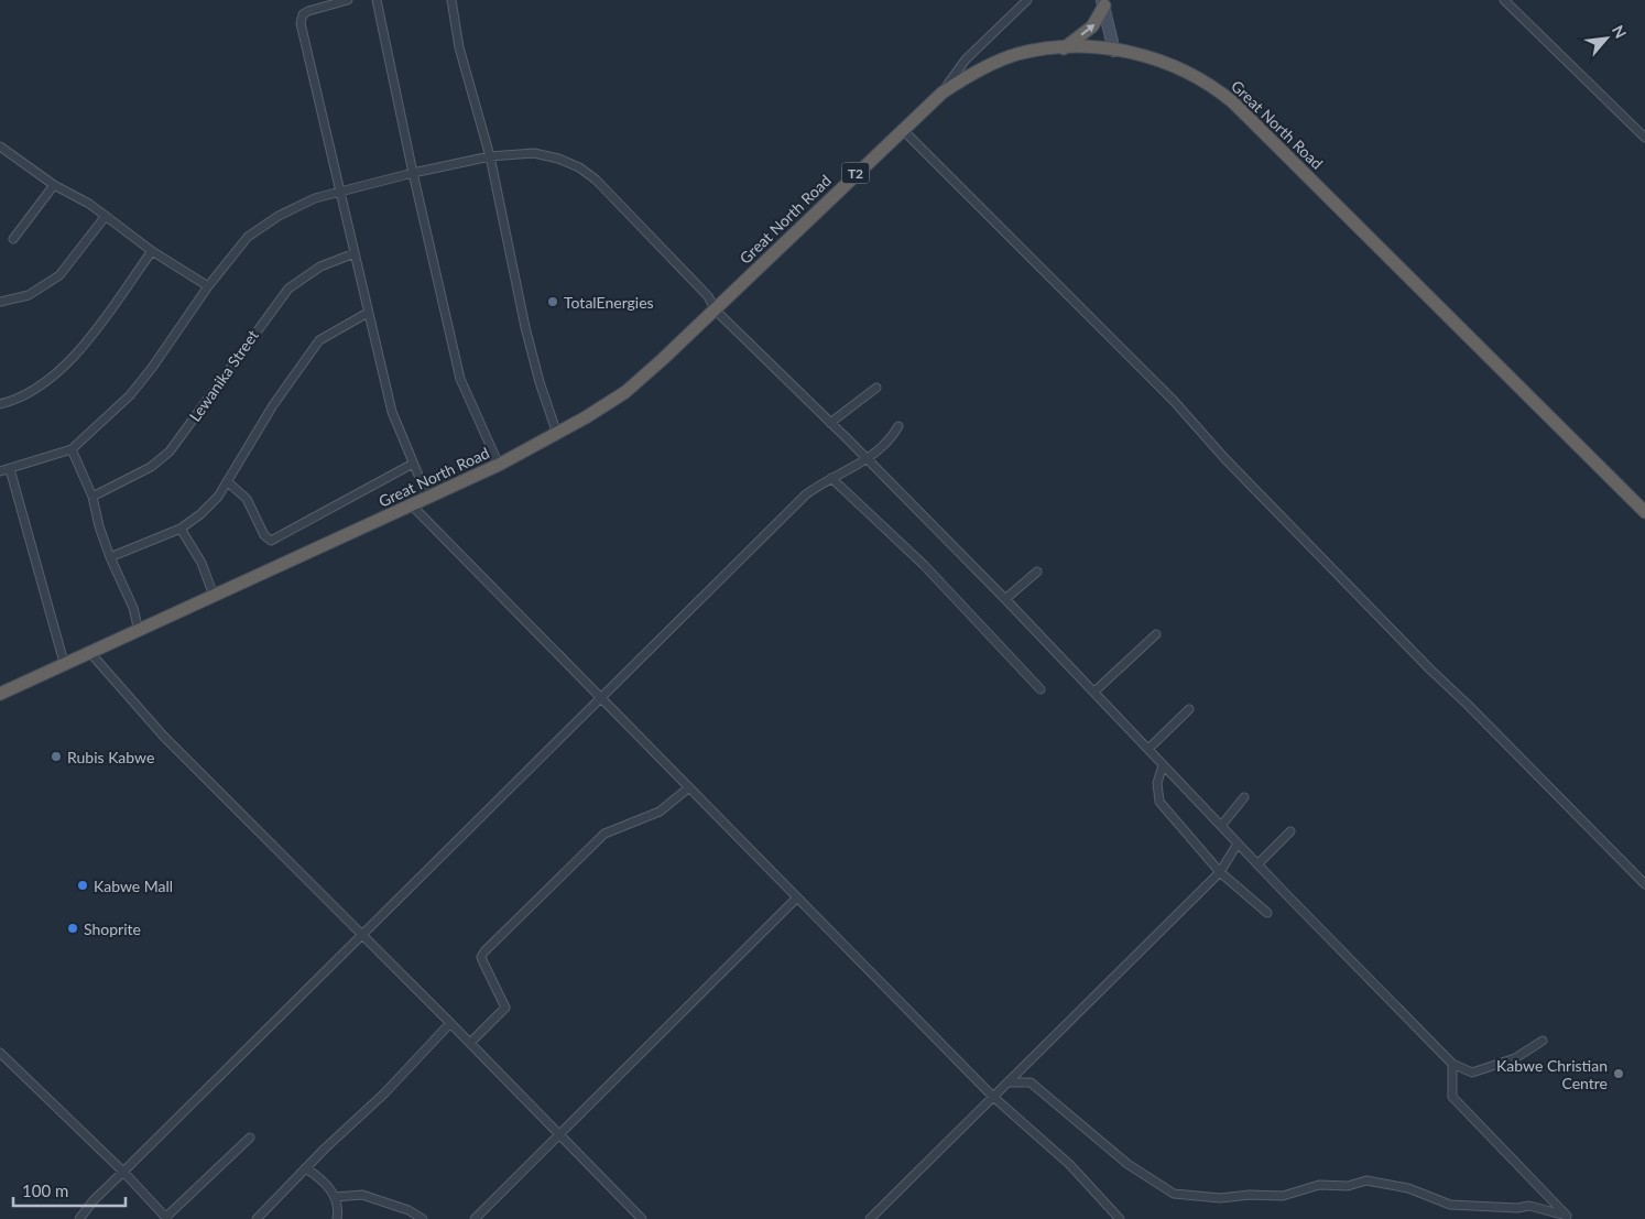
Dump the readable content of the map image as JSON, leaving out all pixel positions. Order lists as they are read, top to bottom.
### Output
{
  "streets": {
    "highway": ["Great North Road", "T2"],
    "street": ["Lewanika Street"]
  },
  "places": [
    "TotalEnergies",
    "Rubis Kabwe",
    "Kabwe Mall",
    "Shoprite",
    "Kabwe Christian Centre"
  ],
  "scale_bar": "100 m",
  "north": "top right"
}
